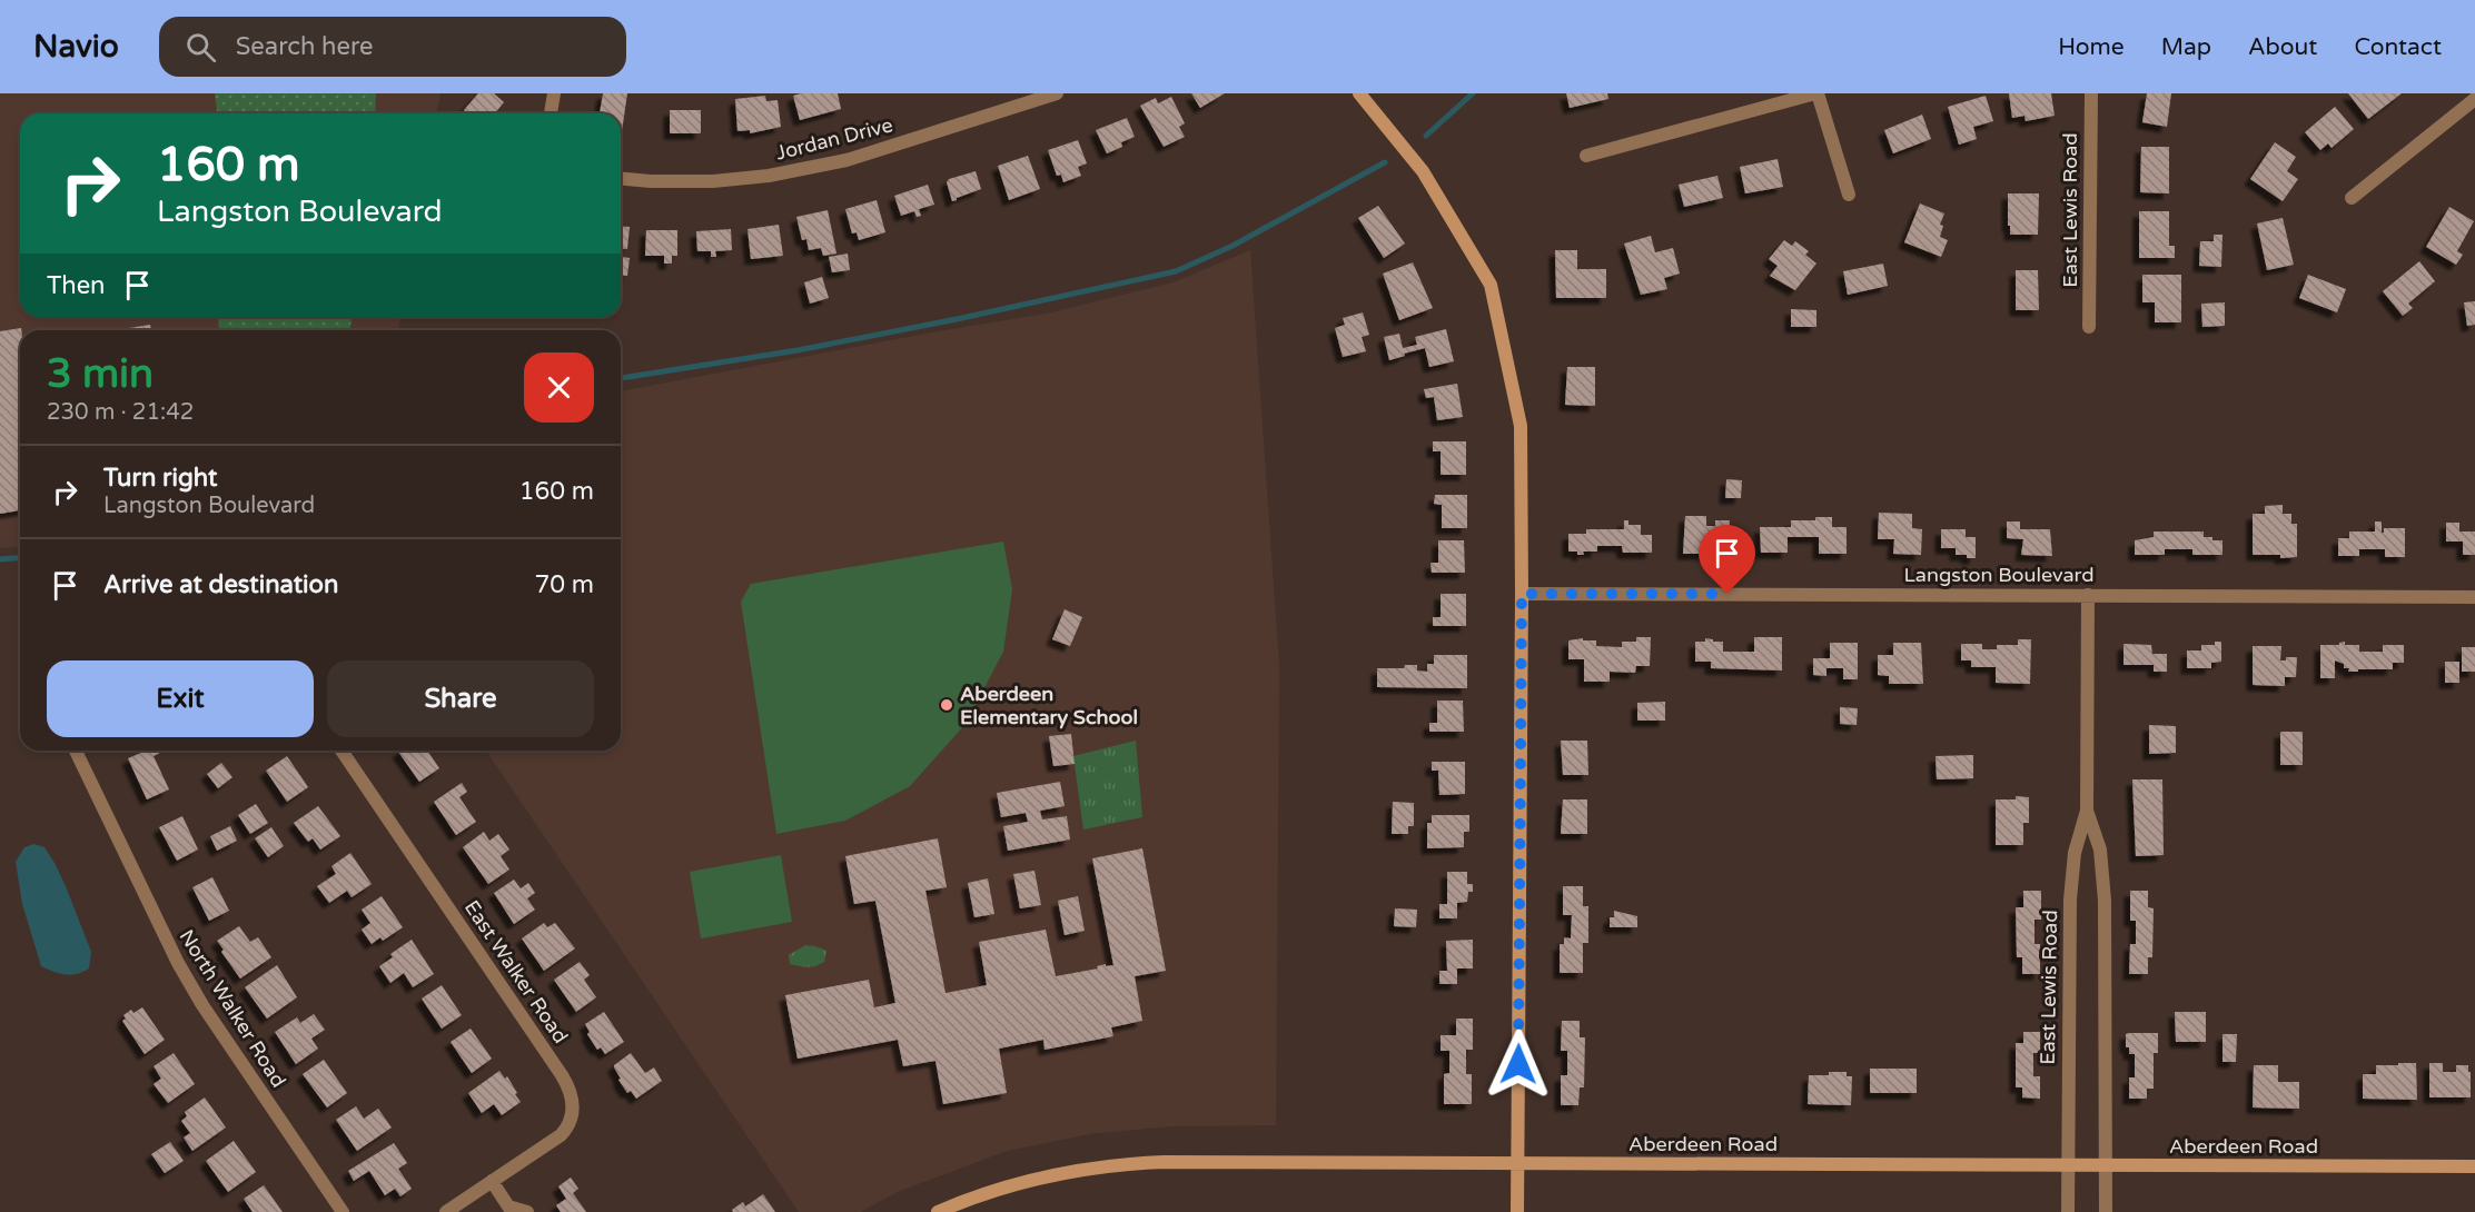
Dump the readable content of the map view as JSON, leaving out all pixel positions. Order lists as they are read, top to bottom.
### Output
{
  "streets": {
    "main road": ["Aberdeen Road"],
    "street": [
      "Jordan Drive",
      "East Lewis Road",
      "Langston Boulevard",
      "East Walker Road",
      "North Walker Road"
    ]
  },
  "crossings": [
    ["East Lewis Road", "Langston Boulevard"],
    ["East Lewis Road", "Aberdeen Road"]
  ],
  "places": ["Aberdeen Elementary School"],
  "page": {
    "header": "Navio",
    "search": "Search here",
    "nav": [
      "Home",
      "Map",
      "About",
      "Contact"
    ],
    "turn": ["160 m", "Langston Boulevard"],
    "then": "Then",
    "heading": ["3 min", "230 m · 21:42"],
    "list": [
      {
        "name": "Turn right",
        "note": "Langston Boulevard",
        "value": "160 m"
      },
      {
        "name": "Arrive at destination",
        "value": "70 m"
      }
    ],
    "buttons": ["Exit", "Share"]
  }
}
